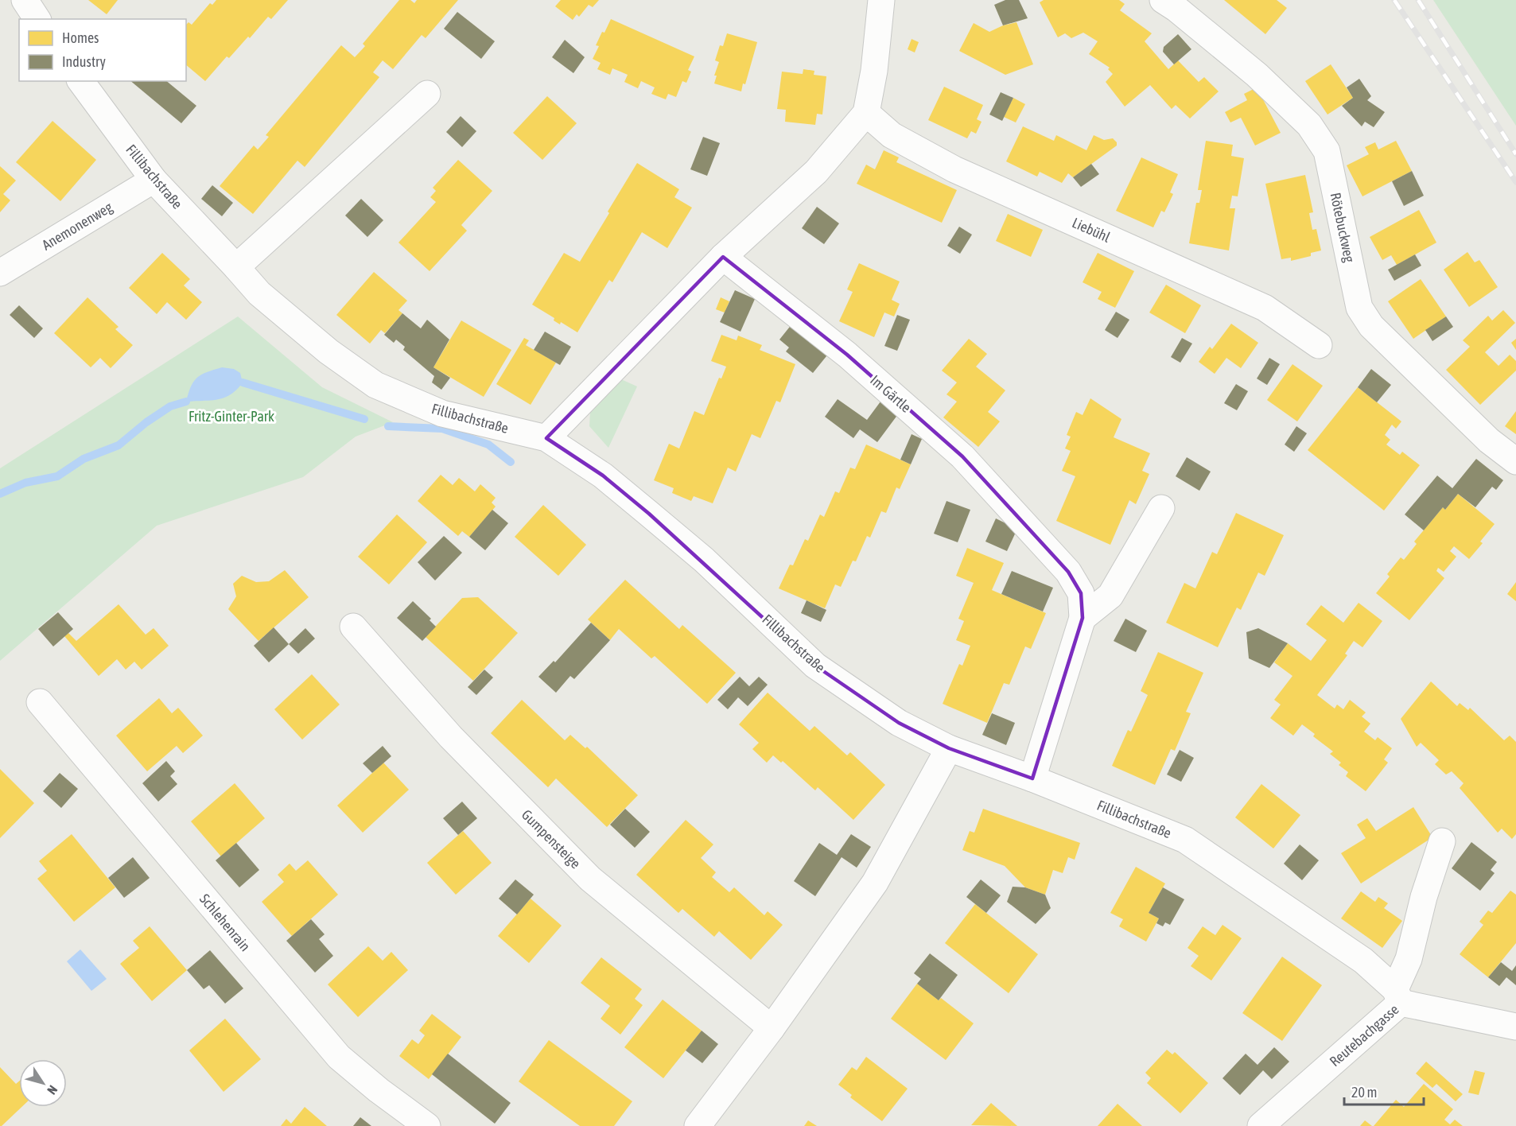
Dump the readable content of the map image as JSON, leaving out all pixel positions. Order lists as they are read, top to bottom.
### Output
{
  "streets": {
    "street": [
      "Fillibachstraße",
      "Anemonenweg",
      "Rötebuckweg",
      "Liebühl",
      "Im Gärtle",
      "Gumpensteige",
      "Schlehenrain",
      "Reutebachgasse"
    ]
  },
  "crossings": [
    ["Fillibachstraße", "Anemonenweg"],
    ["Fillibachstraße", "Im Gärtle"],
    ["Fillibachstraße", "Reutebachgasse"]
  ],
  "parks": ["Fritz-Ginter-Park"],
  "legend": ["Homes", "Industry"],
  "scale_bar": "20 m",
  "north": "bottom right"
}
